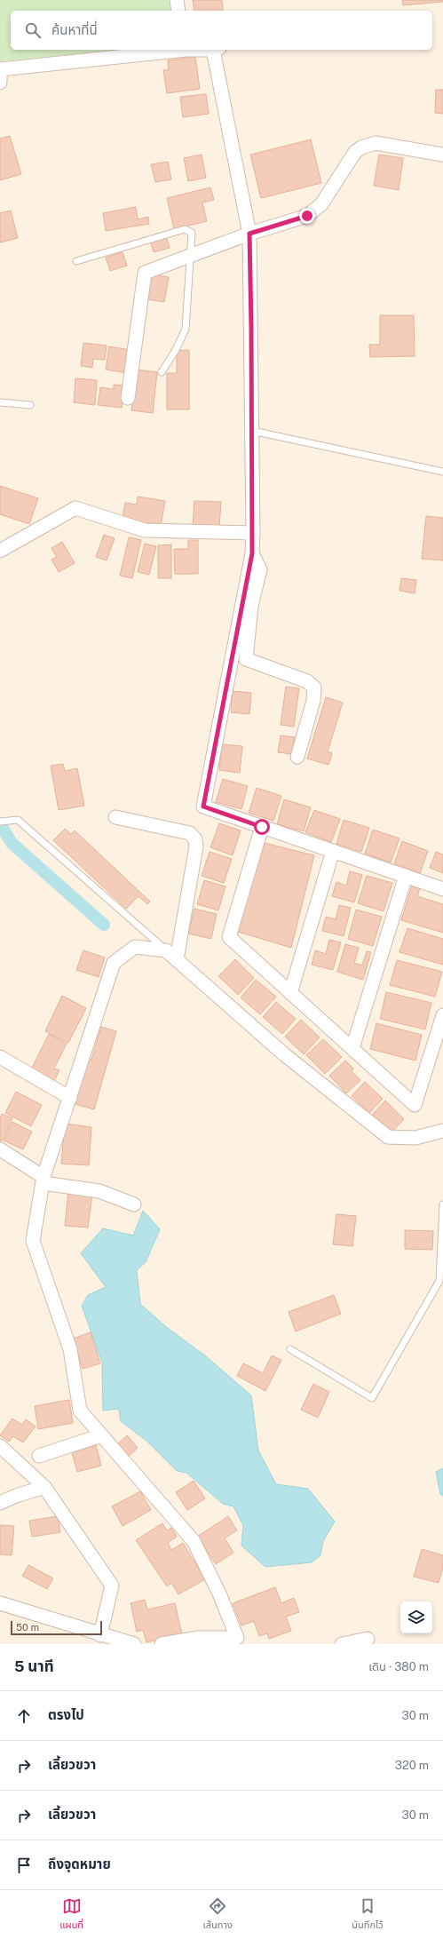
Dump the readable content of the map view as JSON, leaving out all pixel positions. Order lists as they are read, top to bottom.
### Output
{
  "scale_bar": "50 m",
  "page": {
    "search": "ค้นหาที่นี่",
    "scale": "50 m",
    "heading": ["5 นาที", "เดิน · 380 m"],
    "list": [
      ["ตรงไป", "30 m"],
      ["เลี้ยวขวา", "320 m"],
      ["เลี้ยวขวา", "30 m"],
      "ถึงจุดหมาย"
    ],
    "nav": ["แผนที่", "เส้นทาง", "บันทึกไว้"]
  }
}
